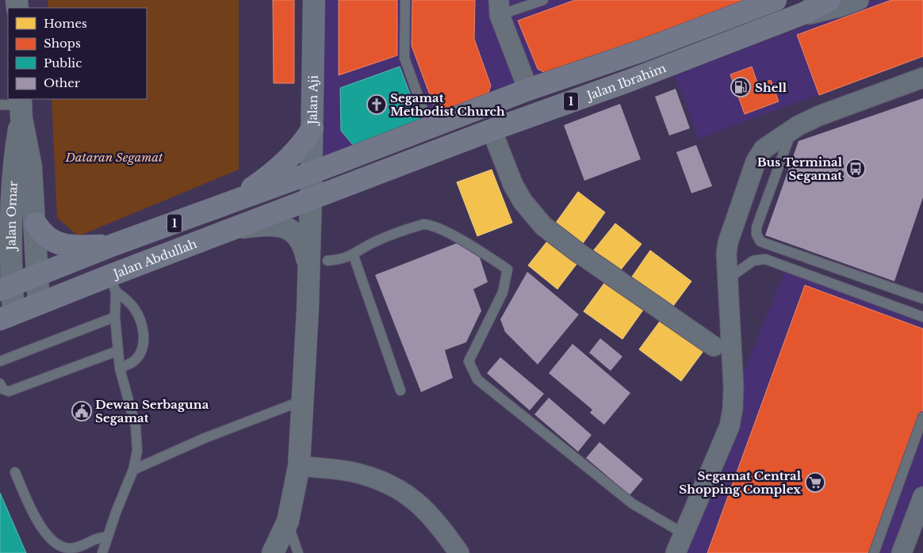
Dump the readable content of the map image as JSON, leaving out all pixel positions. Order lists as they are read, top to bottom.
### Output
{
  "streets": {
    "highway": ["Jalan Ibrahim", "1", "Jalan Abdullah"],
    "main road": ["Jalan Aji"],
    "street": ["Jalan Omar"]
  },
  "crossings": [
    ["Jalan Ibrahim", "Jalan Aji"],
    ["Jalan Ibrahim", "1"],
    ["Jalan Ibrahim", "Jalan Abdullah"],
    ["Jalan Aji", "1"],
    ["Jalan Aji", "Jalan Abdullah"],
    ["1", "Jalan Omar"],
    ["Jalan Omar", "Jalan Abdullah"]
  ],
  "parks": ["Dataran Segamat"],
  "places": {
    "fuel station": ["Shell"],
    "church": ["Segamat Methodist Church"],
    "bus stop": ["Bus Terminal Segamat"],
    "public building": ["Dewan Serbaguna Segamat"],
    "supermarket": ["Segamat Central Shopping Complex"]
  },
  "legend": [
    "Homes",
    "Shops",
    "Public",
    "Other"
  ]
}
